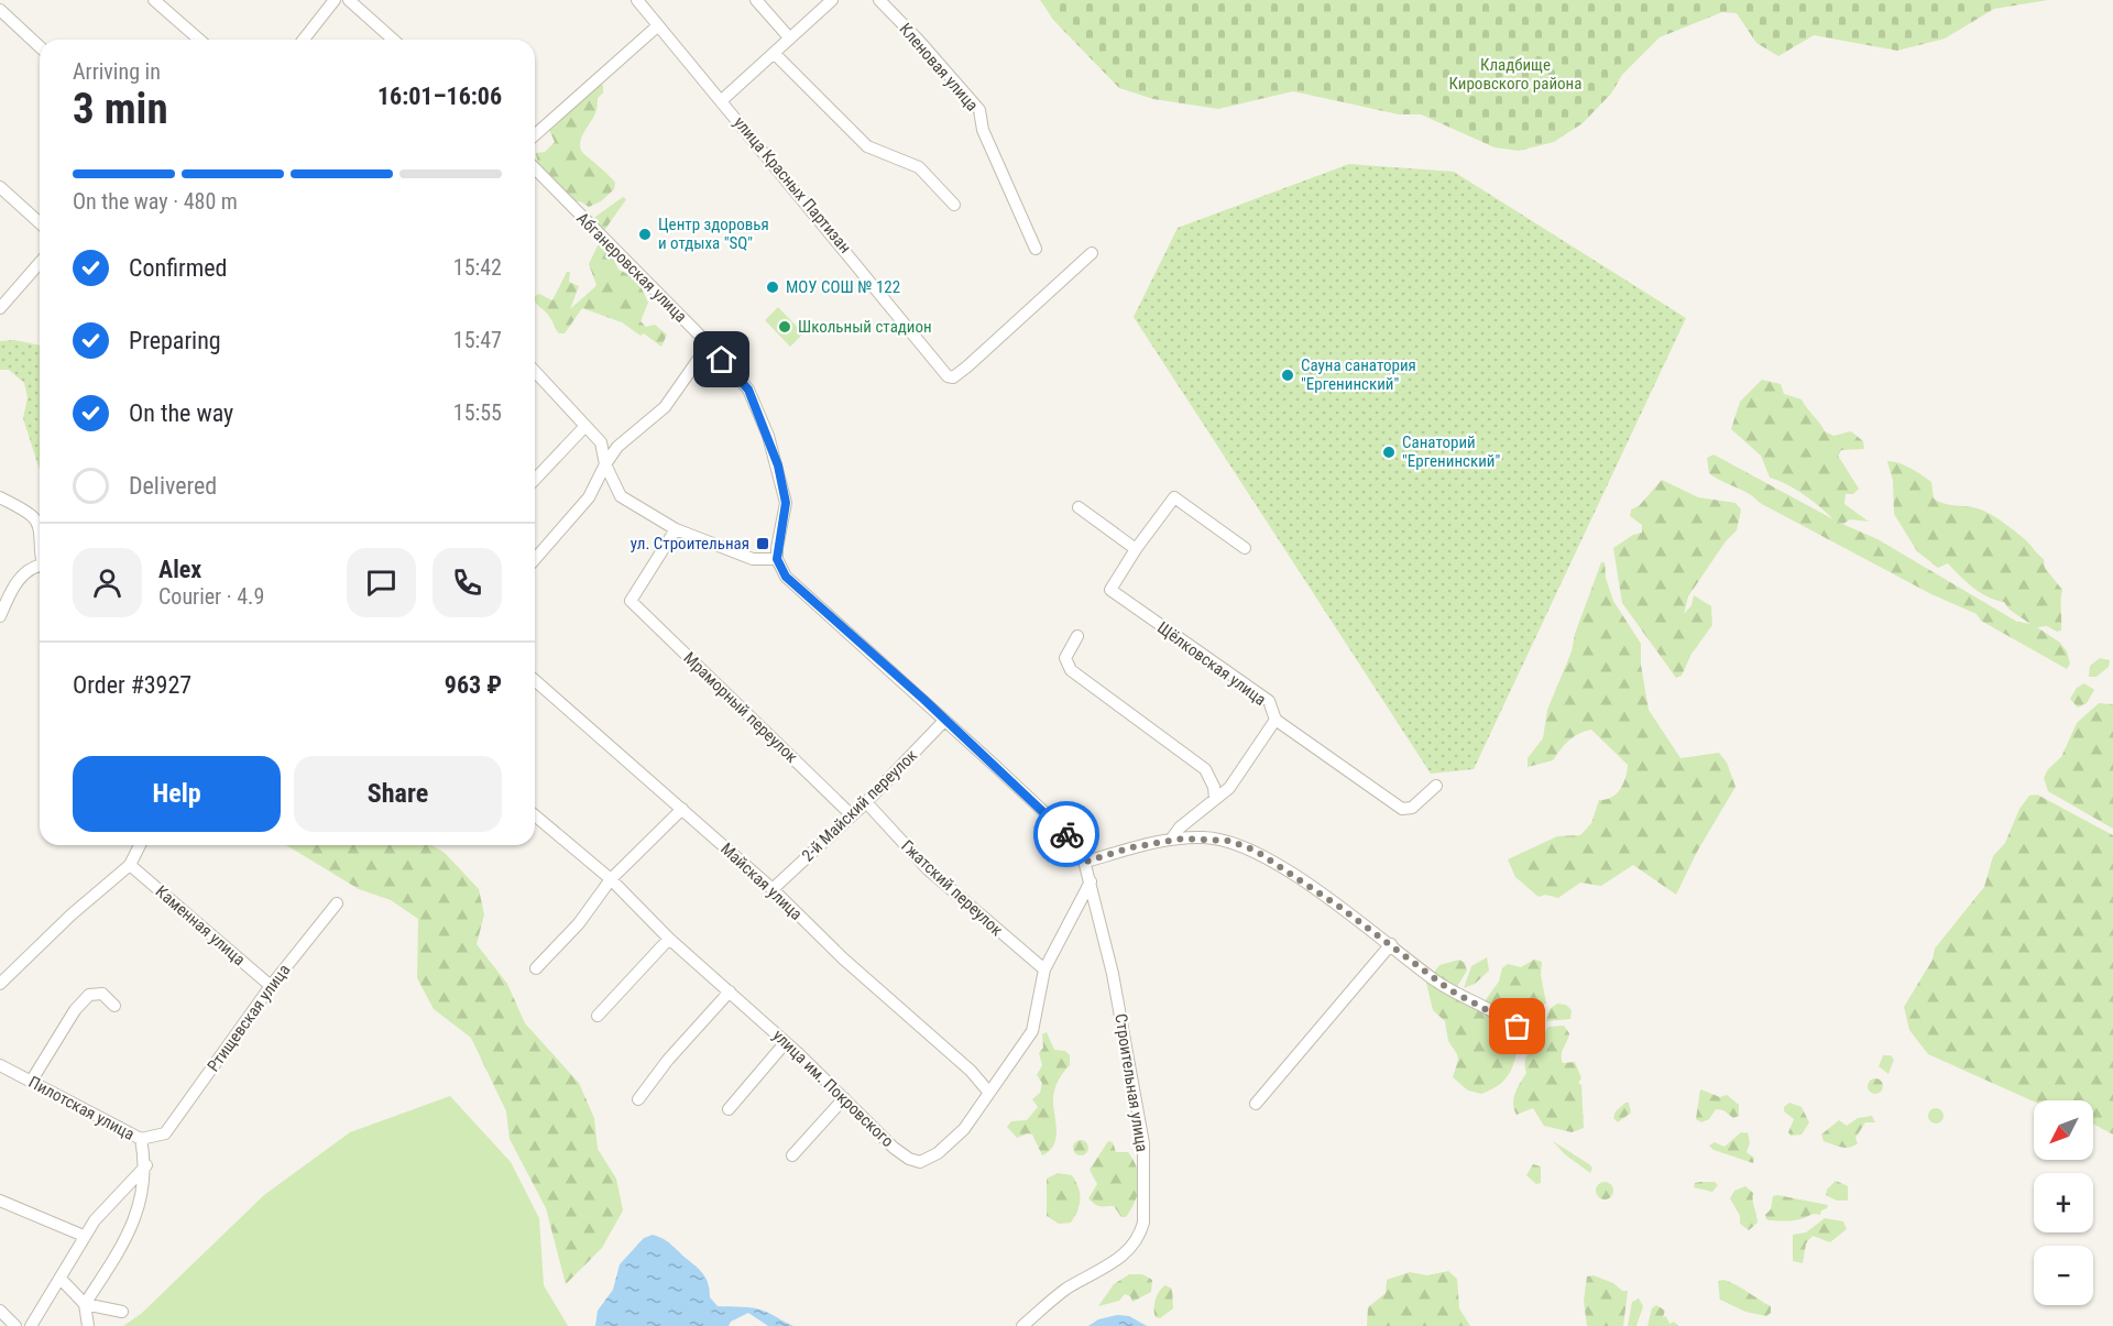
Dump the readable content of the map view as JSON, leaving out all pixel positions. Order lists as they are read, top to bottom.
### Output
{
  "streets": {
    "street": [
      "Кленовая улица",
      "улица Красных Партизан",
      "Абганеровская улица",
      "Щёлковская улица",
      "Мраморный переулок",
      "2-й Майский переулок",
      "Майская улица",
      "Гжатский переулок",
      "Каменная улица",
      "Ртищевская улица",
      "Строительная улица",
      "улица им. Покровского",
      "Пилотская улица"
    ]
  },
  "crossings": [
    ["Абганеровская улица", "Строительная улица"],
    ["Мраморный переулок", "2-й Майский переулок"],
    ["2-й Майский переулок", "Майская улица"],
    ["2-й Майский переулок", "Гжатский переулок"],
    ["2-й Майский переулок", "Строительная улица"],
    ["Майская улица", "улица им. Покровского"],
    ["Гжатский переулок", "улица им. Покровского"],
    ["Каменная улица", "Ртищевская улица"],
    ["Ртищевская улица", "Пилотская улица"],
    ["Строительная улица", "улица им. Покровского"]
  ],
  "parks": ["Кладбище Кировского района"],
  "places": {
    "other": [
      "Центр здоровья и отдыха \"SQ\"",
      "МОУ СОШ № 122",
      "Школьный стадион",
      "Сауна санатория \"Ергенинский\"",
      "Санаторий \"Ергенинский\""
    ],
    "transit": ["ул. Строительная"]
  },
  "north": "bottom left",
  "page": {
    "heading": ["3 min", "Arriving in", "16:01–16:06"],
    "panel": [
      "Alex",
      "Courier · 4.9",
      "Order #3927",
      "963 ₽"
    ],
    "bar": "On the way · 480 m",
    "list": [
      ["Confirmed", "15:42"],
      ["Preparing", "15:47"],
      ["On the way", "15:55"],
      "Delivered"
    ],
    "buttons": ["Help", "Share"],
    "map_buttons": ["+", "−"]
  }
}
